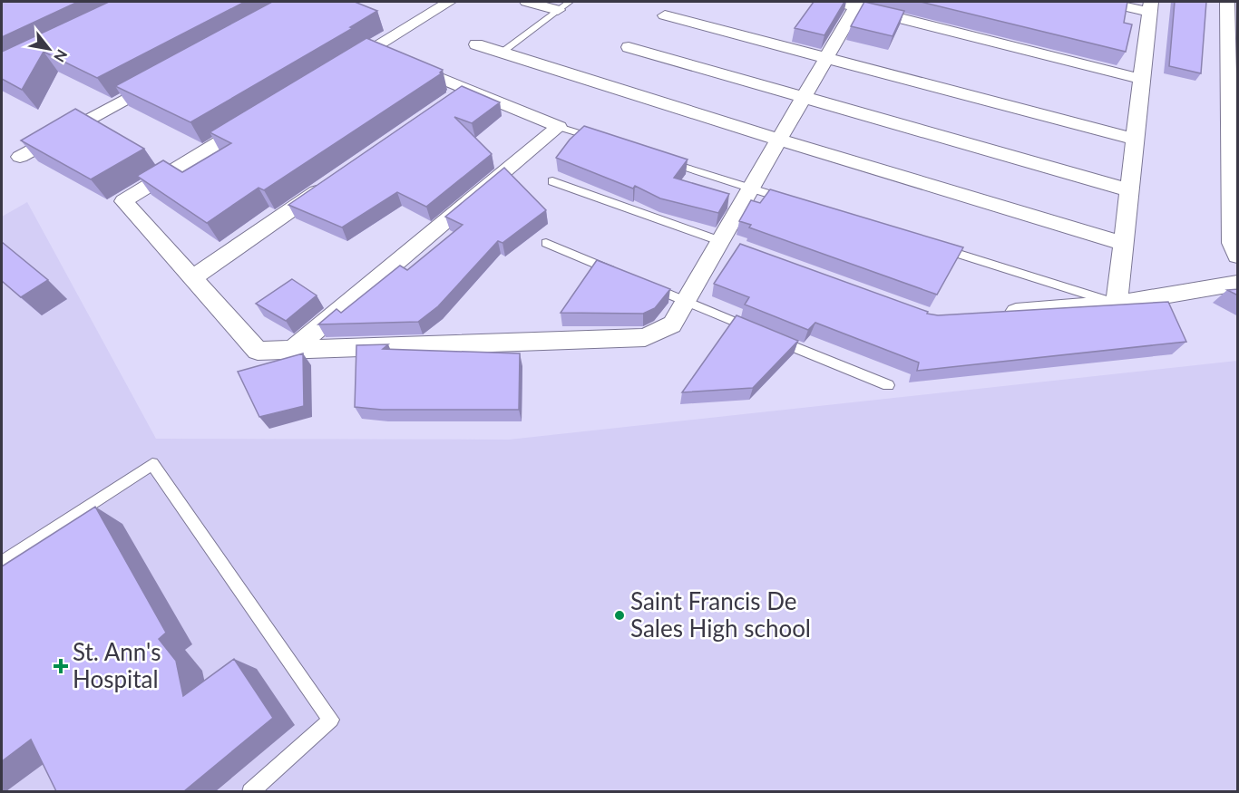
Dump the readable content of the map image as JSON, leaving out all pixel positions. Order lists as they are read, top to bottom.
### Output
{
  "places": {
    "other": ["Saint Francis De Sales High school"],
    "health": ["St. Ann's Hospital"]
  },
  "north": "bottom right"
}
